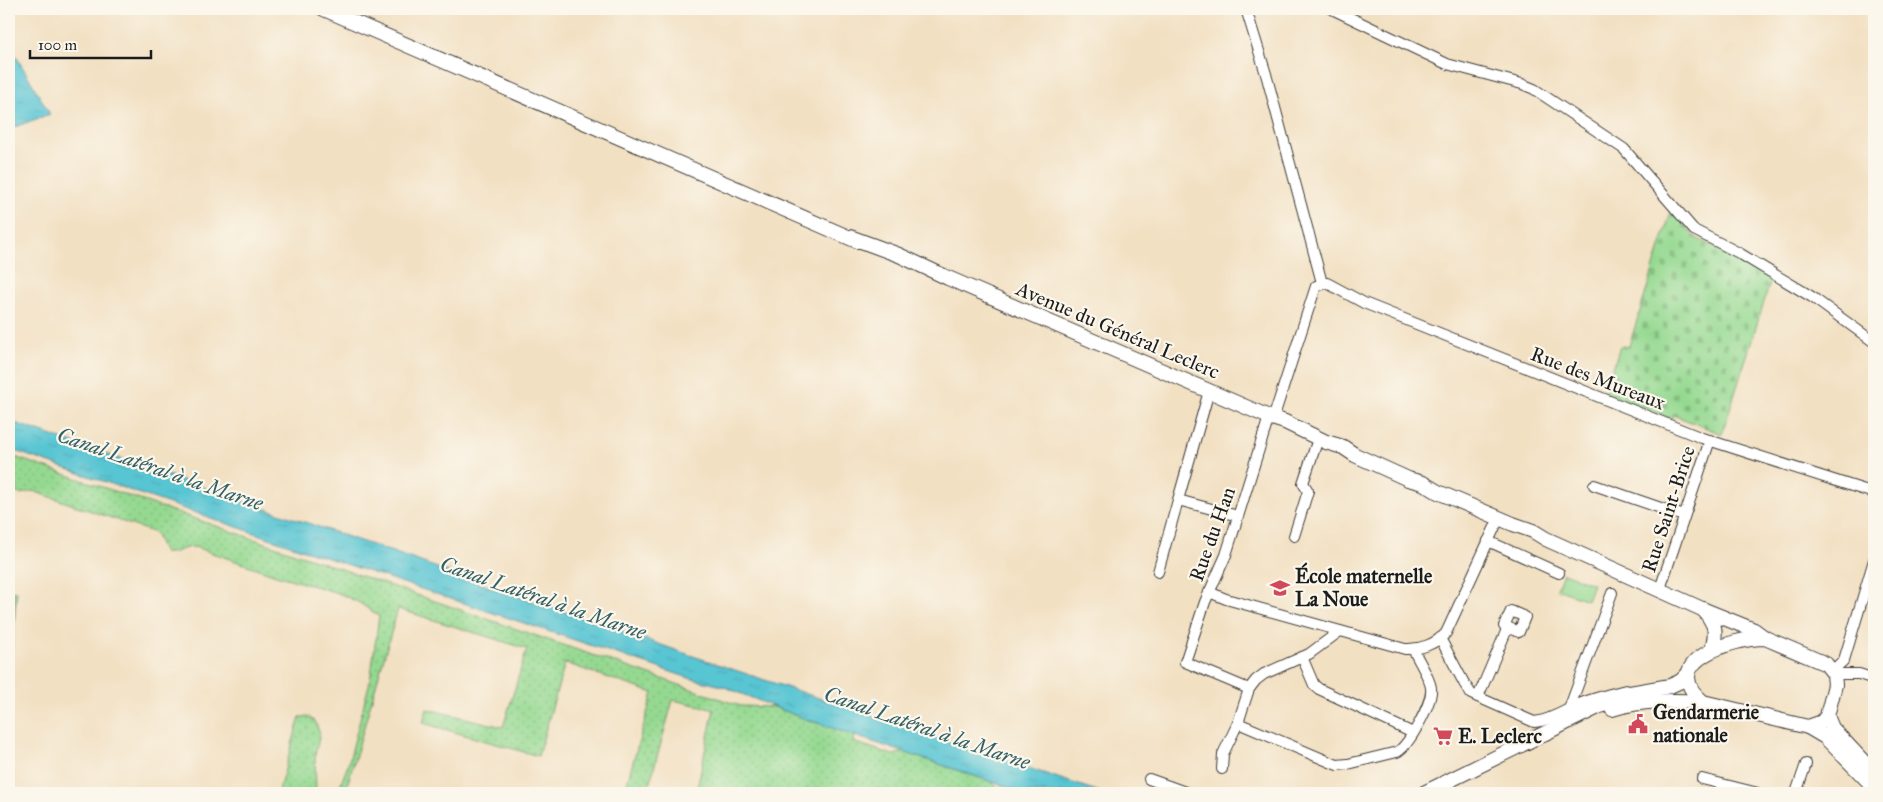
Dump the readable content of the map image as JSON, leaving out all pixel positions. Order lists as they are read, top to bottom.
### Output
{
  "streets": {
    "main road": ["Avenue du Général Leclerc"],
    "street": ["Rue des Mureaux", "Rue Saint-Brice", "Rue du Han"]
  },
  "crossings": [
    ["Avenue du Général Leclerc", "Rue Saint-Brice"],
    ["Avenue du Général Leclerc", "Rue du Han"],
    ["Rue des Mureaux", "Rue Saint-Brice"],
    ["Rue des Mureaux", "Rue du Han"]
  ],
  "water": ["Canal Latéral à la Marne"],
  "places": {
    "school or university": ["École maternelle La Noue"],
    "public building": ["Gendarmerie nationale"],
    "supermarket": ["E. Leclerc"]
  },
  "scale_bar": "100 m"
}
